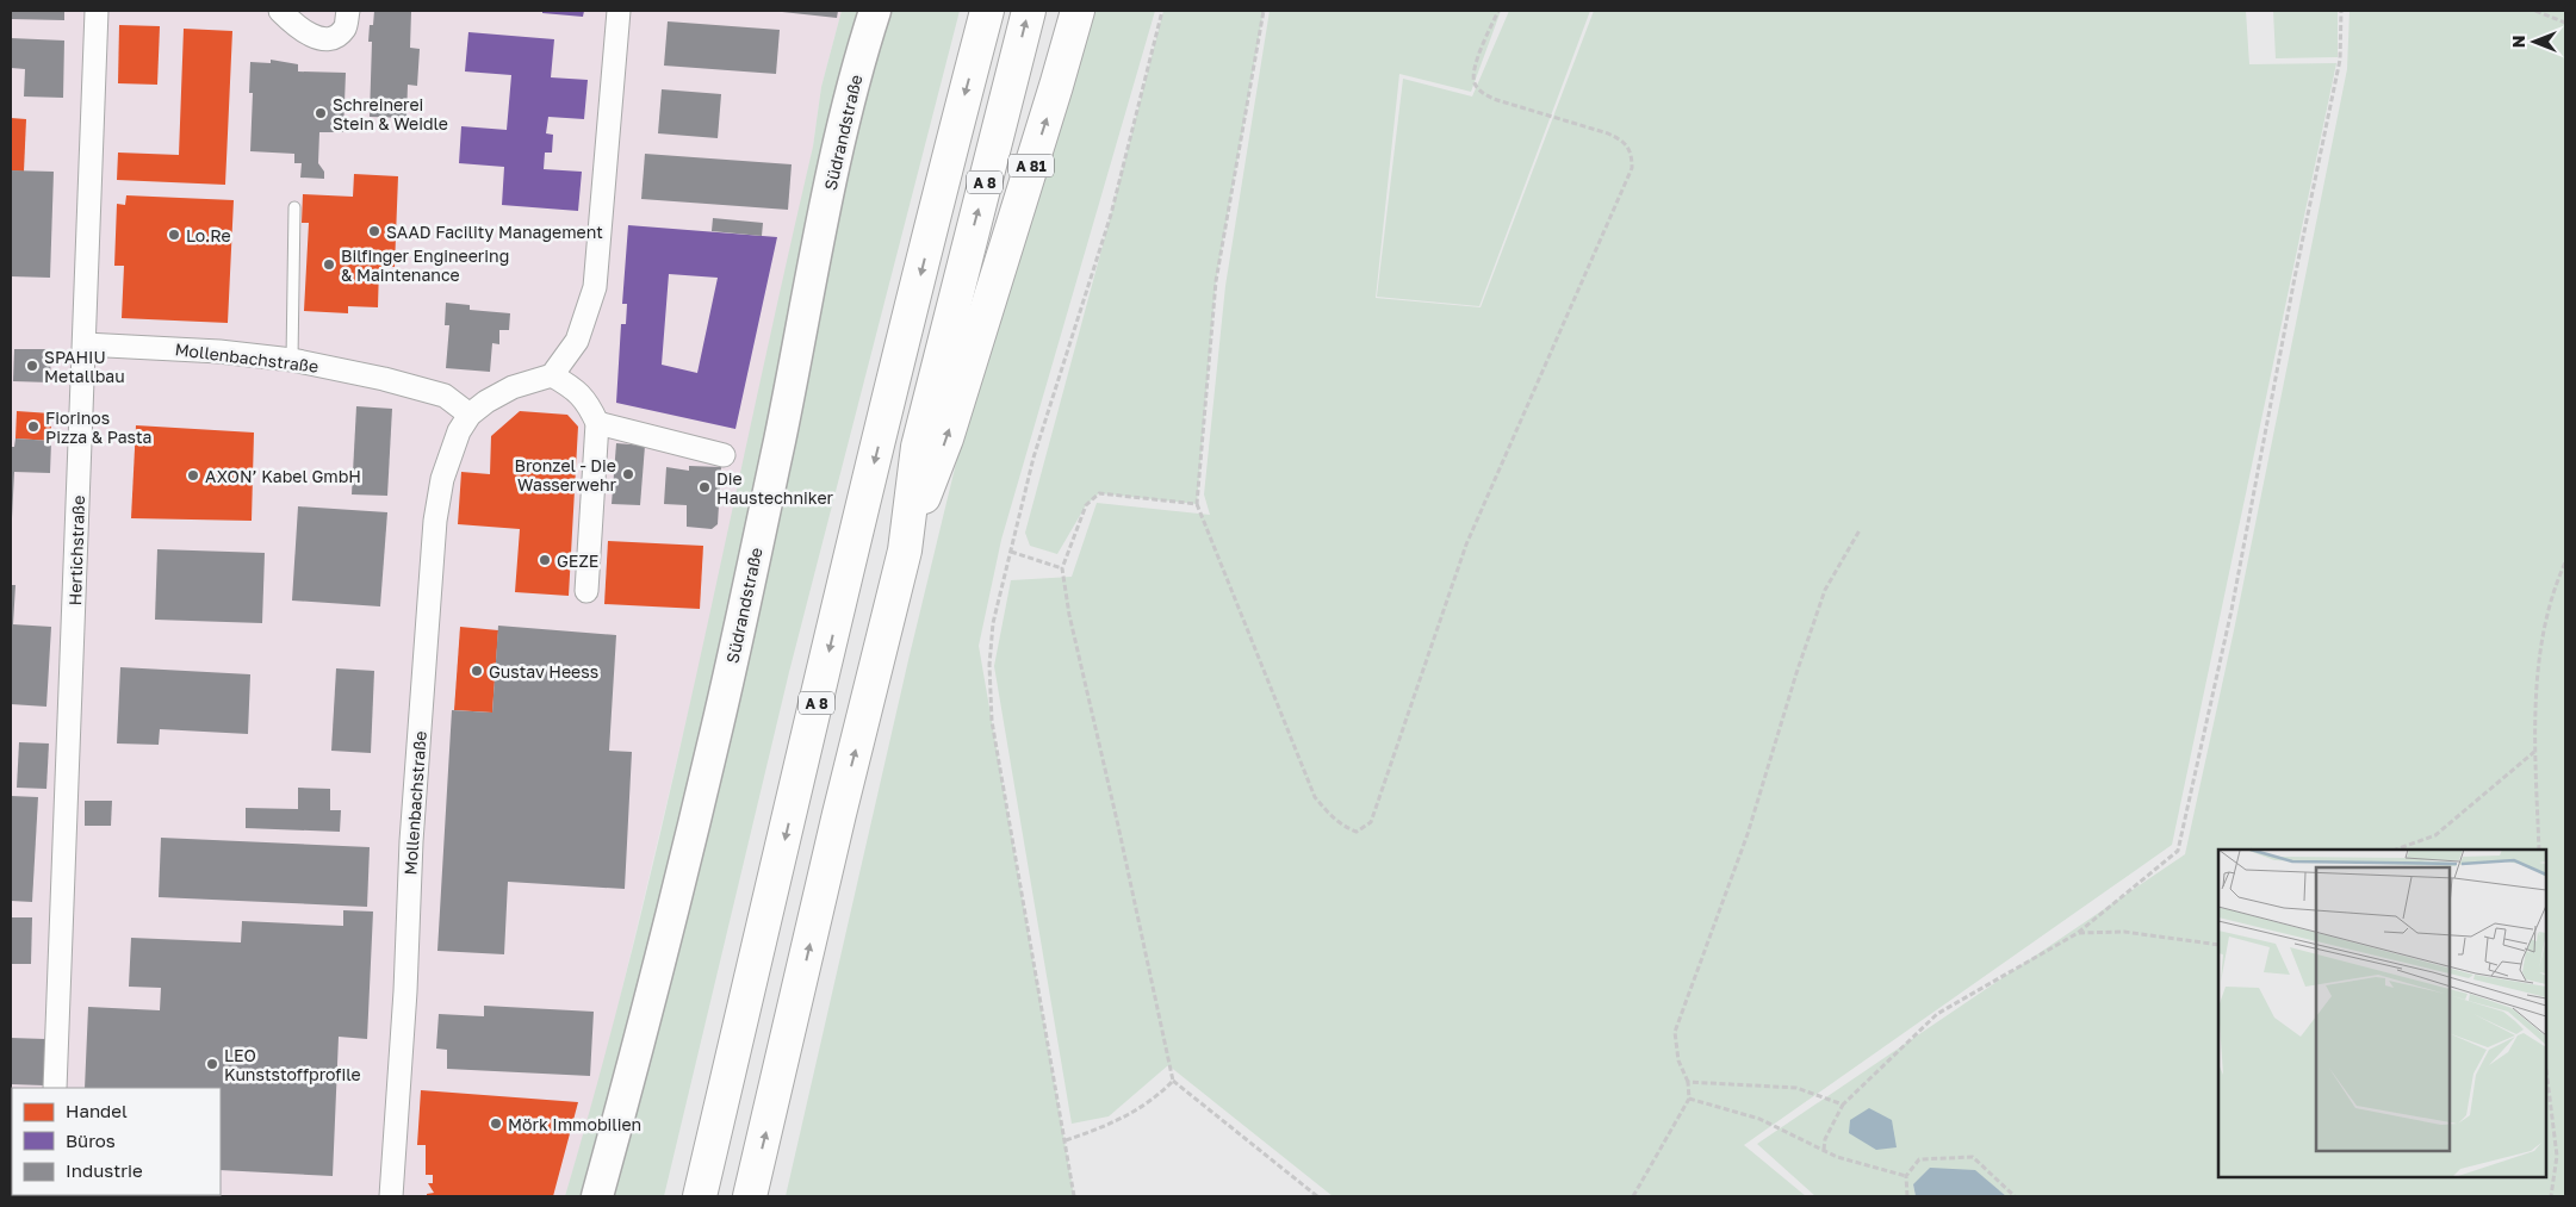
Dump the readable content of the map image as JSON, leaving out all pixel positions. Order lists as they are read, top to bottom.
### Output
{
  "streets": {
    "highway": ["A 81", "A 8"],
    "main road": ["Südrandstraße"],
    "street": ["Mollenbachstraße", "Hertichstraße"]
  },
  "crossings": [
    ["A 81", "A 8"],
    ["Mollenbachstraße", "Hertichstraße"]
  ],
  "places": [
    "Schreinerei Stein & Weidle",
    "SAAD Facility Management",
    "Lo.Re",
    "Bilfinger Engineering & Maintenance",
    "SPAHIU Metallbau",
    "Fiorinos Pizza & Pasta",
    "Bronzel - Die Wasserwehr",
    "AXON’ Kabel GmbH",
    "Die Haustechniker",
    "GEZE",
    "Gustav Heess",
    "LEO Kunststoffprofile",
    "Mörk Immobilien"
  ],
  "legend": ["Handel", "Büros", "Industrie"],
  "north": "left"
}
